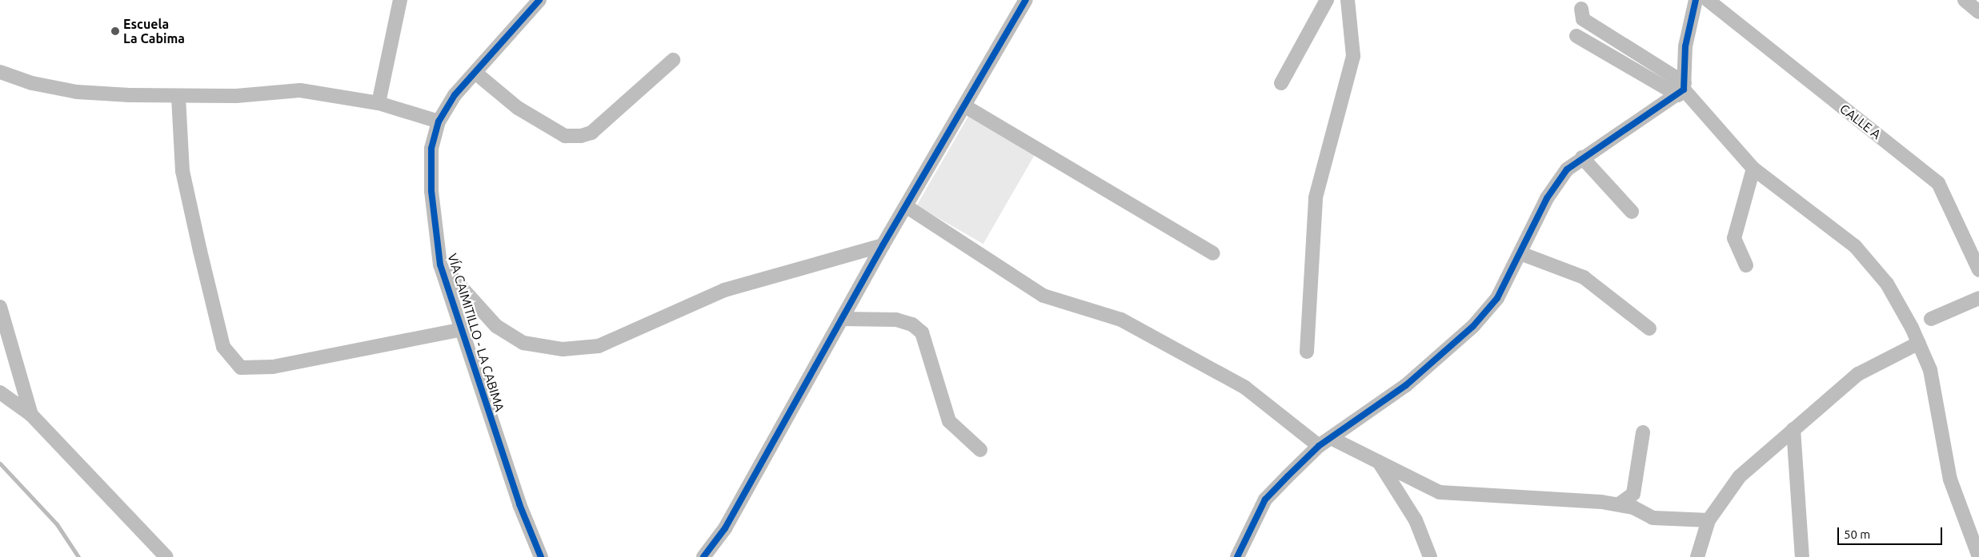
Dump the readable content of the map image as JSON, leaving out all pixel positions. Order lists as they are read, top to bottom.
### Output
{
  "streets": {
    "street": ["CALLE A", "VÍA CAIMITILLO - LA CABIMA"]
  },
  "places": ["Escuela La Cabima"],
  "scale_bar": "50 m"
}
